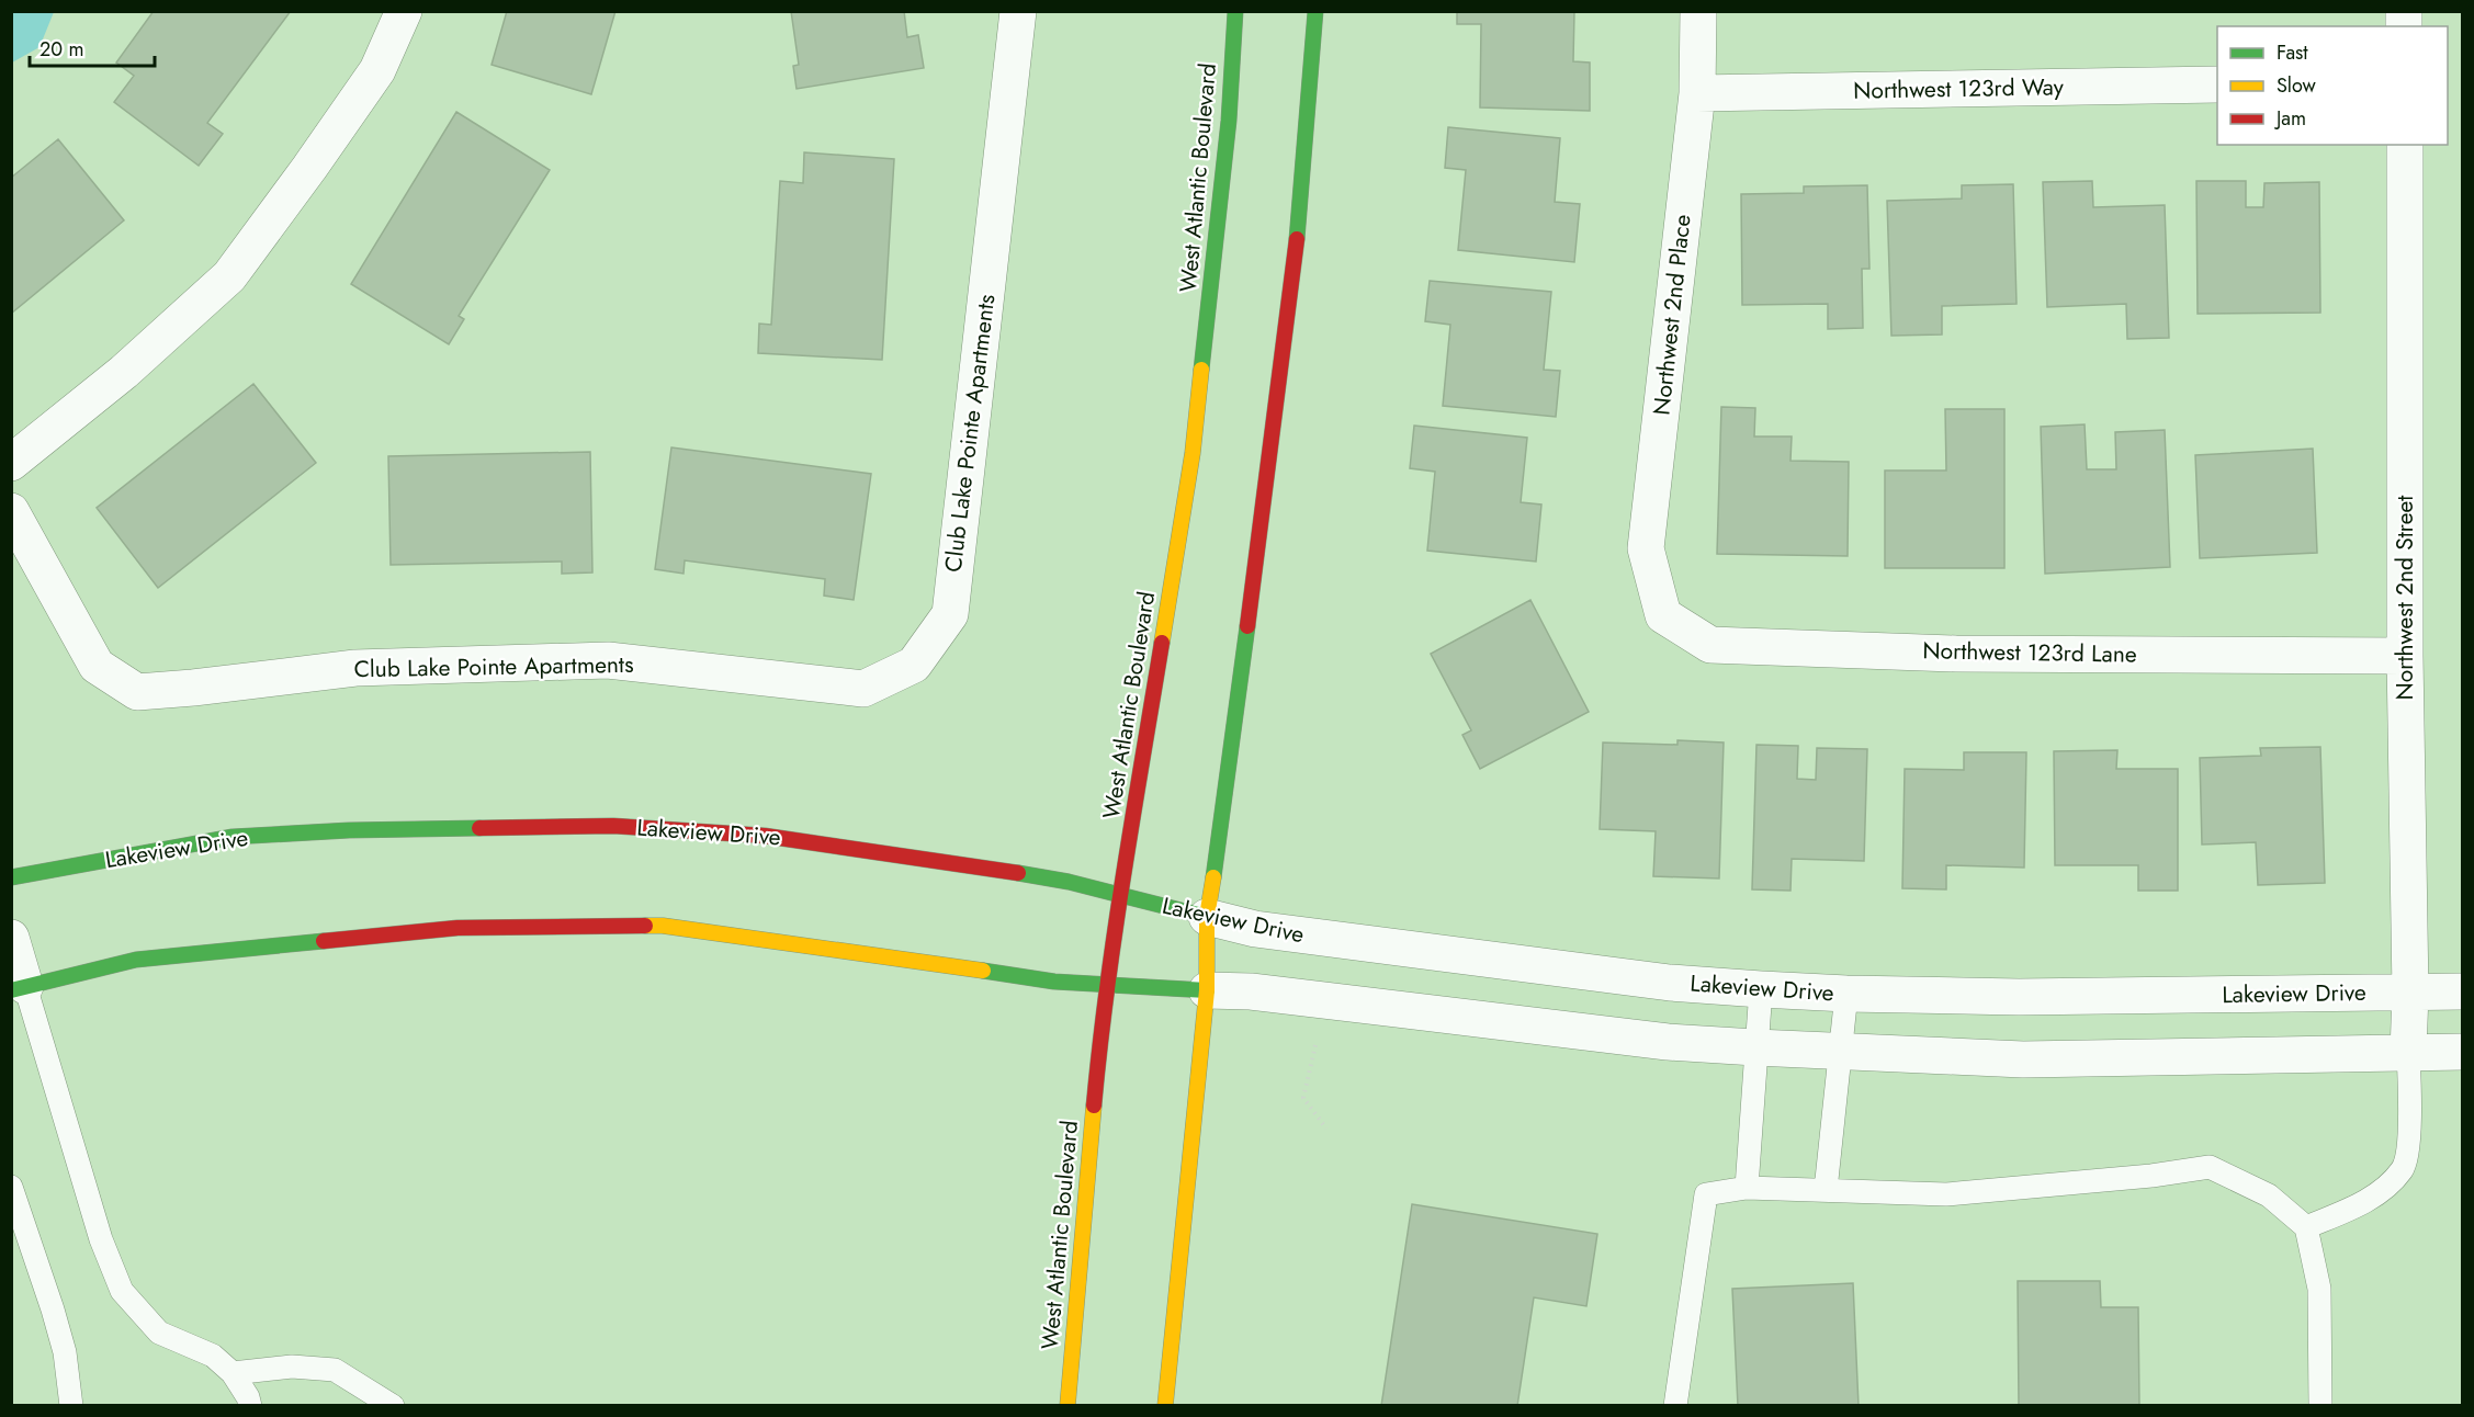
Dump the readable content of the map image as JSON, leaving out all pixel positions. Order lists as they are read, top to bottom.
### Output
{
  "streets": {
    "main road": ["West Atlantic Boulevard", "Lakeview Drive"],
    "street": [
      "Northwest 123rd Way",
      "Northwest 2nd Place",
      "Club Lake Pointe Apartments",
      "Northwest 2nd Street",
      "Northwest 123rd Lane"
    ]
  },
  "crossings": [
    ["Northwest 123rd Way", "Northwest 2nd Place"],
    ["West Atlantic Boulevard", "Lakeview Drive"],
    ["Northwest 2nd Place", "Northwest 123rd Lane"],
    ["Northwest 2nd Street", "Northwest 123rd Lane"],
    ["Northwest 2nd Street", "Lakeview Drive"]
  ],
  "legend": ["Fast", "Slow", "Jam"],
  "scale_bar": "20 m"
}
